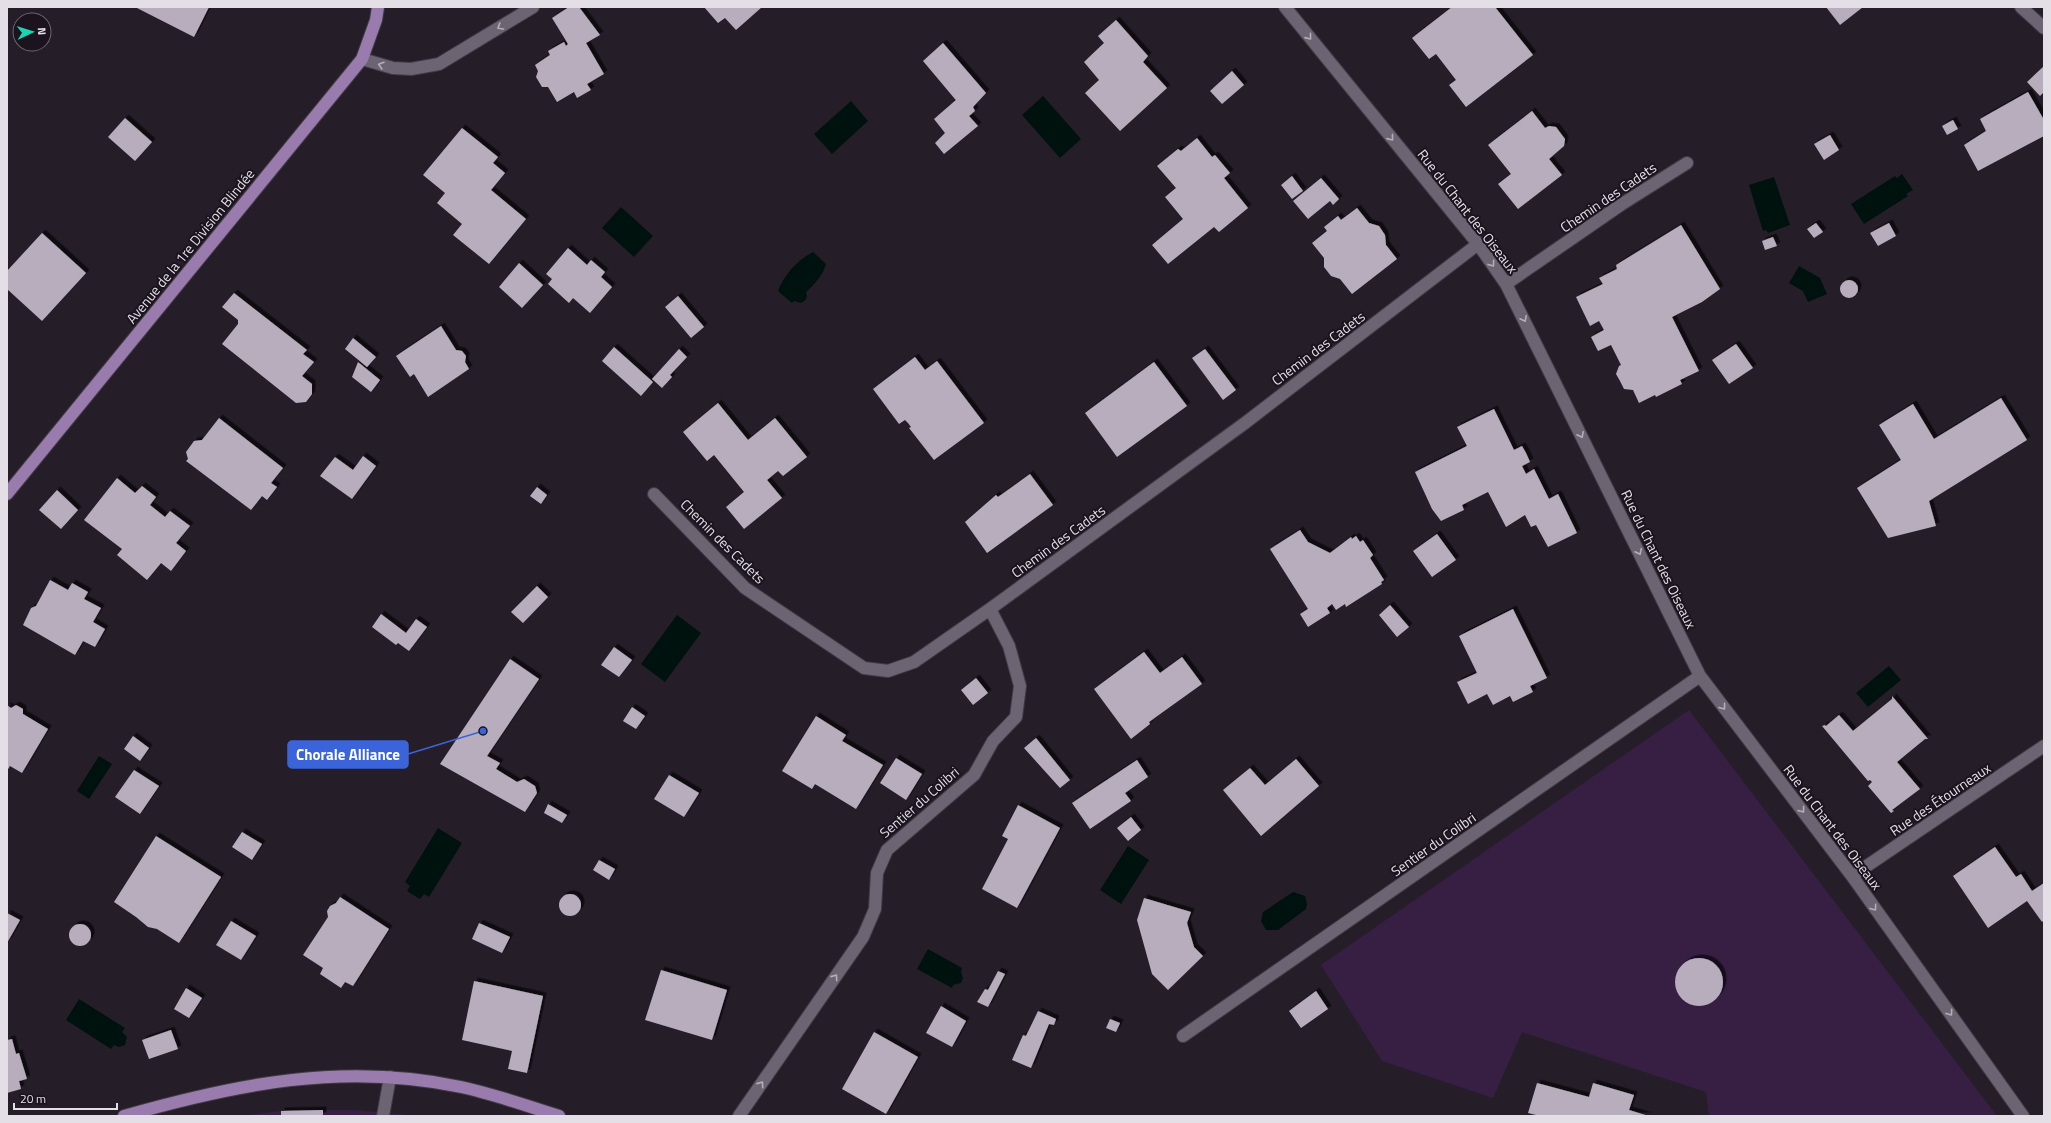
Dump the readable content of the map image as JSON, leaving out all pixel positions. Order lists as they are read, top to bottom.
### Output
{
  "streets": {
    "main road": ["Avenue de la 1re Division Blindée"],
    "street": [
      "Chemin des Cadets",
      "Rue du Chant des Oiseaux",
      "Rue des Étourneaux",
      "Sentier du Colibri"
    ]
  },
  "crossings": [
    ["Chemin des Cadets", "Rue du Chant des Oiseaux"],
    ["Chemin des Cadets", "Sentier du Colibri"],
    ["Rue du Chant des Oiseaux", "Rue des Étourneaux"],
    ["Rue du Chant des Oiseaux", "Sentier du Colibri"]
  ],
  "one_way": ["Rue du Chant des Oiseaux", "Sentier du Colibri"],
  "places": ["Chorale Alliance"],
  "scale_bar": "20 m",
  "north": "right"
}
